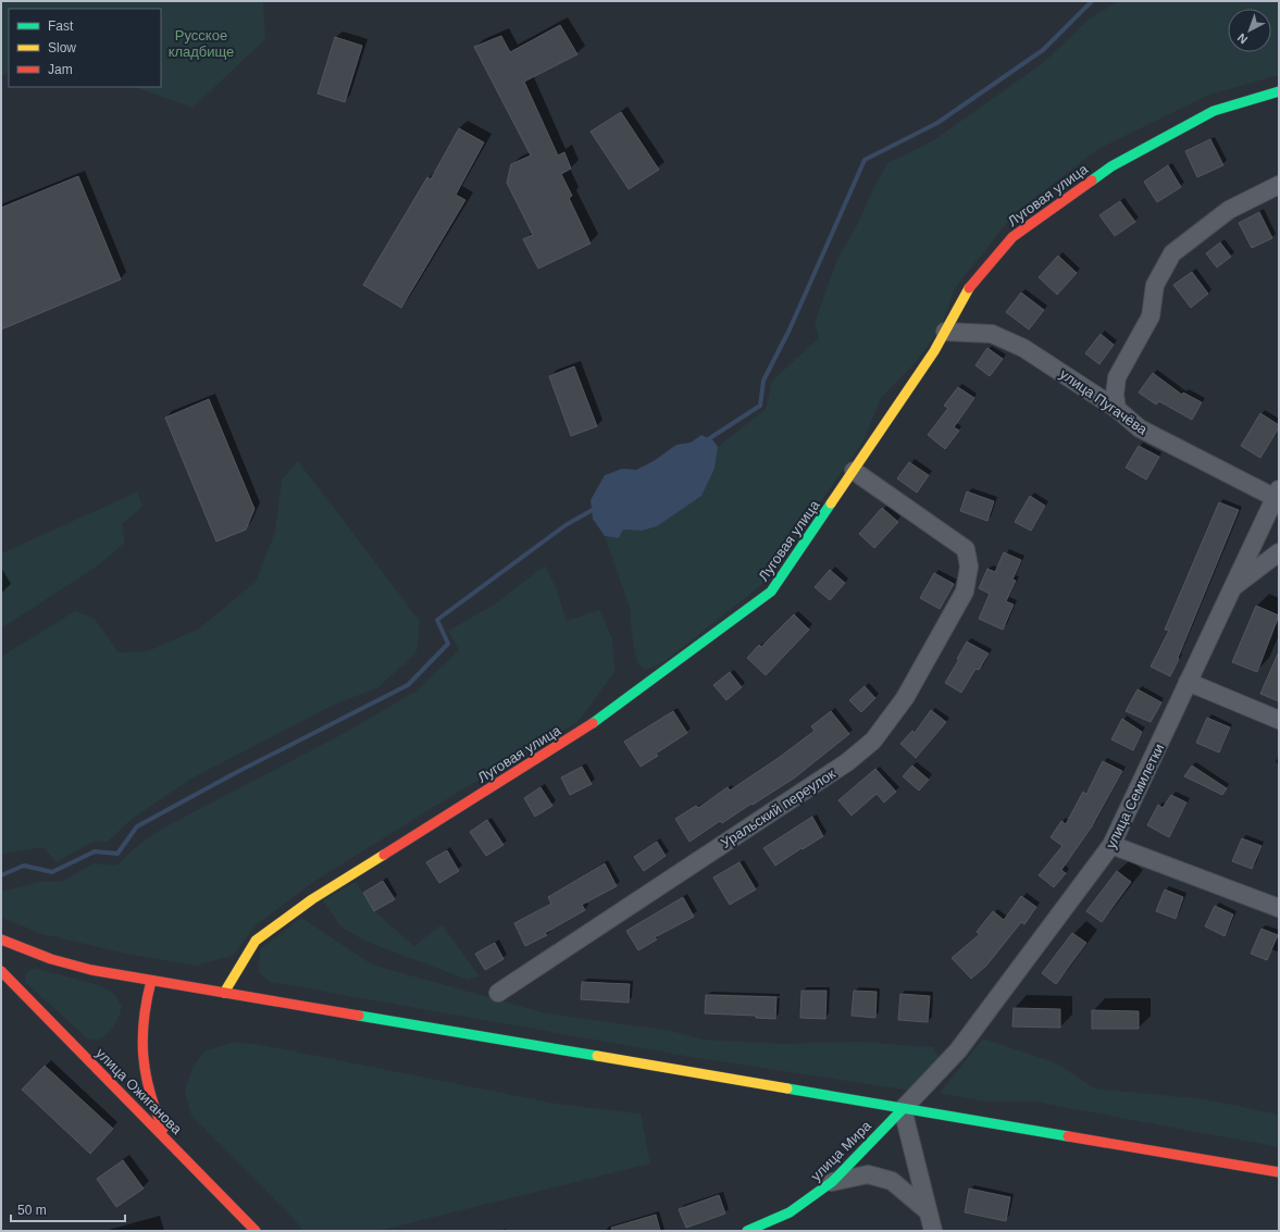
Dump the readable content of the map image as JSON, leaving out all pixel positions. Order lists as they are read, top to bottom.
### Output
{
  "streets": {
    "street": [
      "Луговая улица",
      "улица Пугачёва",
      "улица Семилетки",
      "Уральский переулок",
      "улица Ожиганова",
      "улица Мира"
    ]
  },
  "crossings": [
    ["Луговая улица", "улица Пугачёва"],
    ["Луговая улица", "Уральский переулок"],
    ["улица Пугачёва", "улица Семилетки"],
    ["улица Семилетки", "улица Мира"]
  ],
  "parks": ["Русское кладбище"],
  "legend": ["Fast", "Slow", "Jam"],
  "scale_bar": "50 m",
  "north": "bottom left"
}
